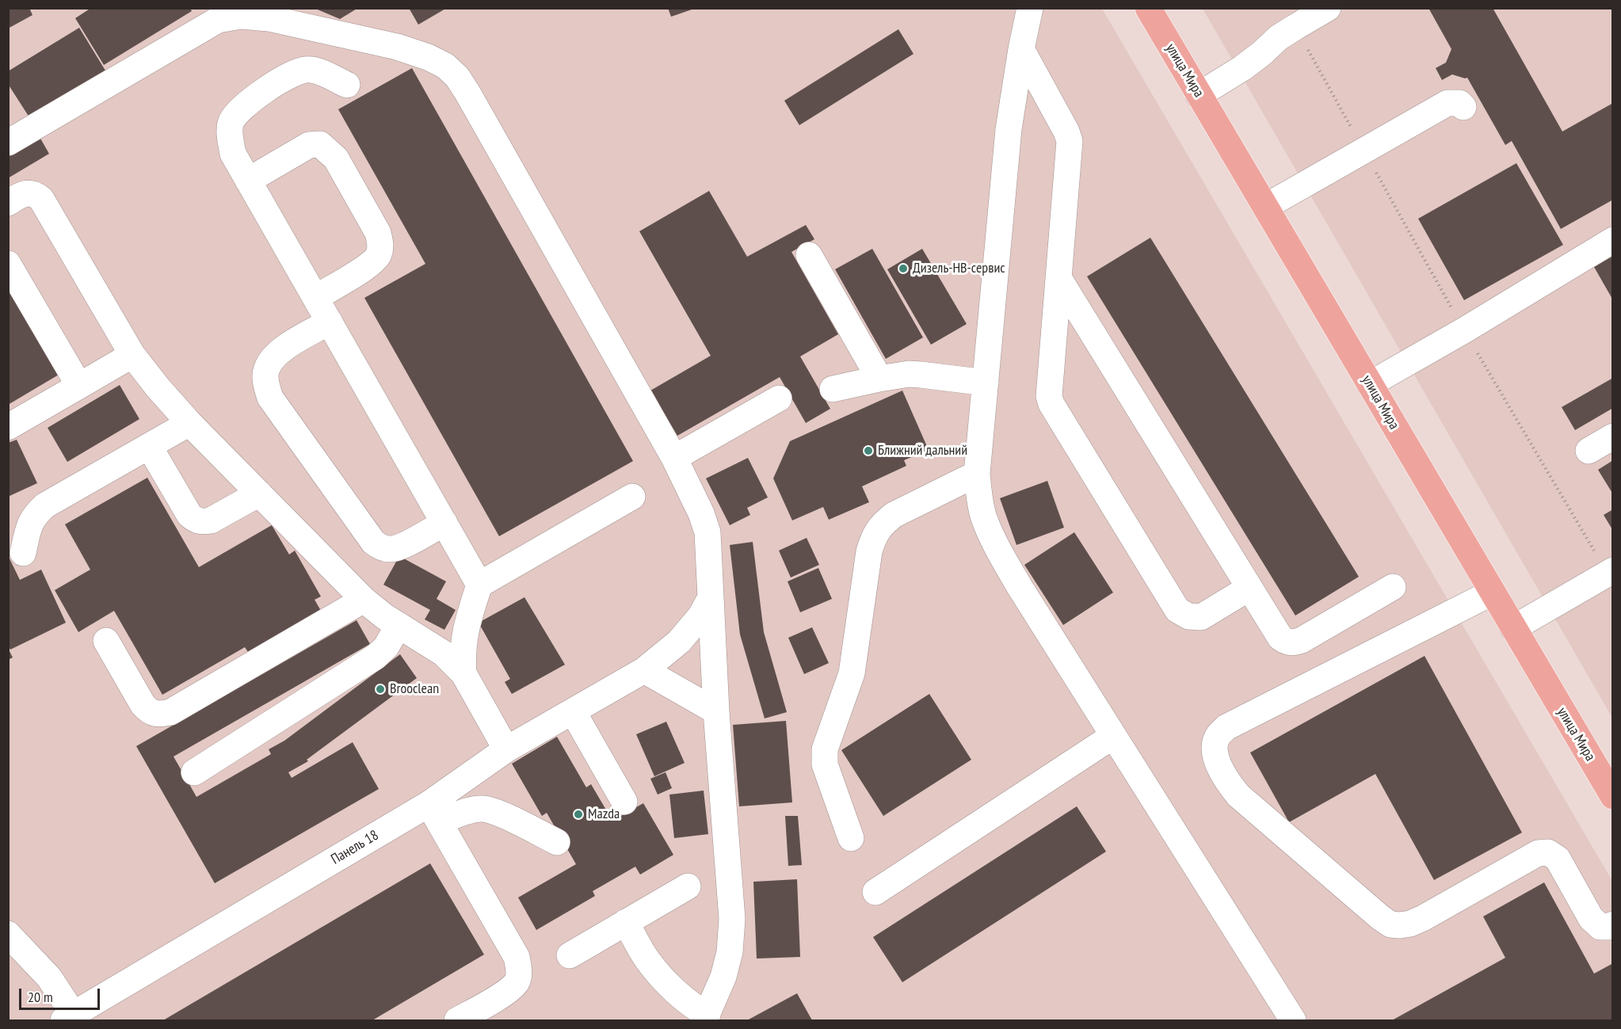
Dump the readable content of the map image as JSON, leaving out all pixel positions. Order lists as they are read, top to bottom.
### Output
{
  "streets": {
    "main road": ["улица Мира"],
    "street": ["Панель 18"]
  },
  "places": [
    "Дизель-НВ-сервис",
    "Ближний дальний",
    "Brooсlean",
    "Mazda"
  ],
  "scale_bar": "20 m"
}
